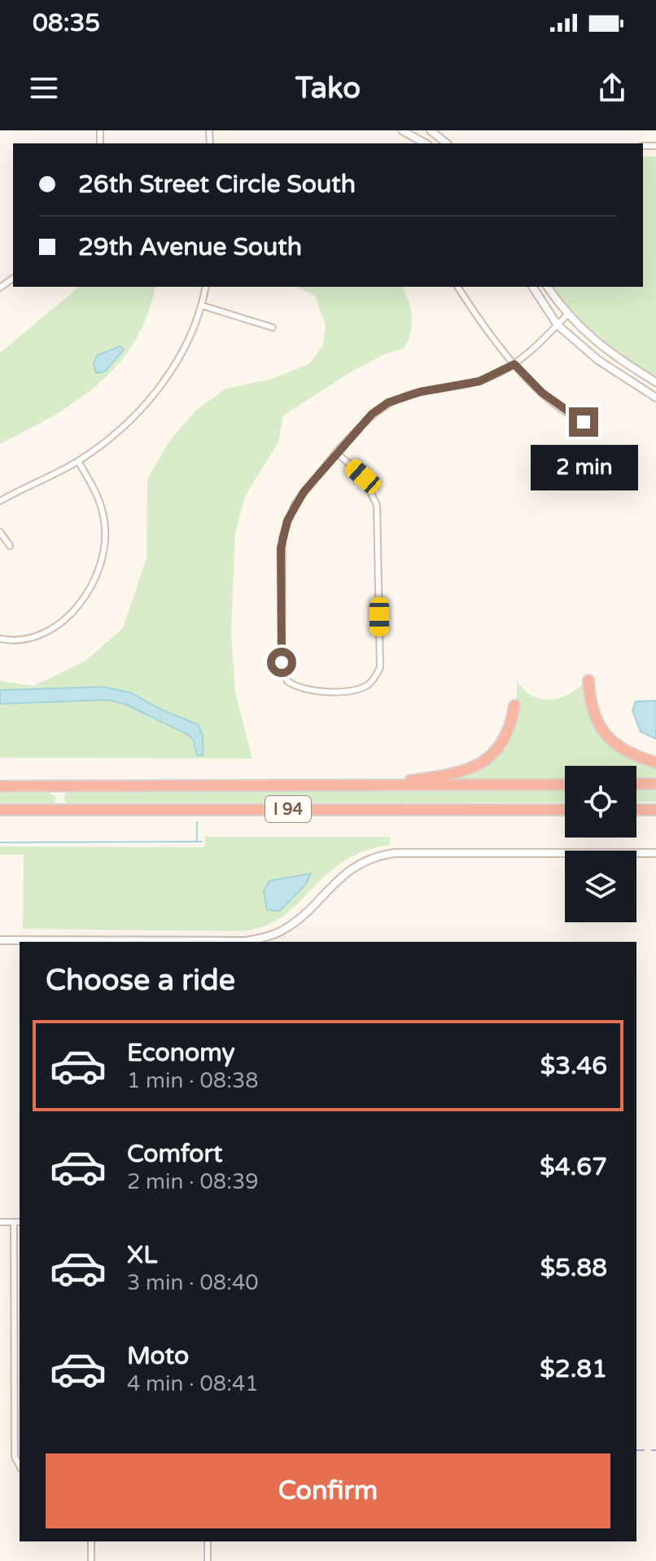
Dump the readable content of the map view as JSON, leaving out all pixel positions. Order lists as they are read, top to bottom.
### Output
{
  "streets": {
    "highway": ["I 94"]
  },
  "page": {
    "status": "08:35",
    "header": "Tako",
    "banner": ["26th Street Circle South", "29th Avenue South"],
    "bubble": "2 min",
    "heading": "Choose a ride",
    "list": [
      {
        "name": "Economy",
        "note": "1 min · 08:38",
        "value": "$3.46"
      },
      {
        "name": "Comfort",
        "note": "2 min · 08:39",
        "value": "$4.67"
      },
      {
        "name": "XL",
        "note": "3 min · 08:40",
        "value": "$5.88"
      },
      {
        "name": "Moto",
        "note": "4 min · 08:41",
        "value": "$2.81"
      }
    ],
    "buttons": "Confirm"
  }
}
